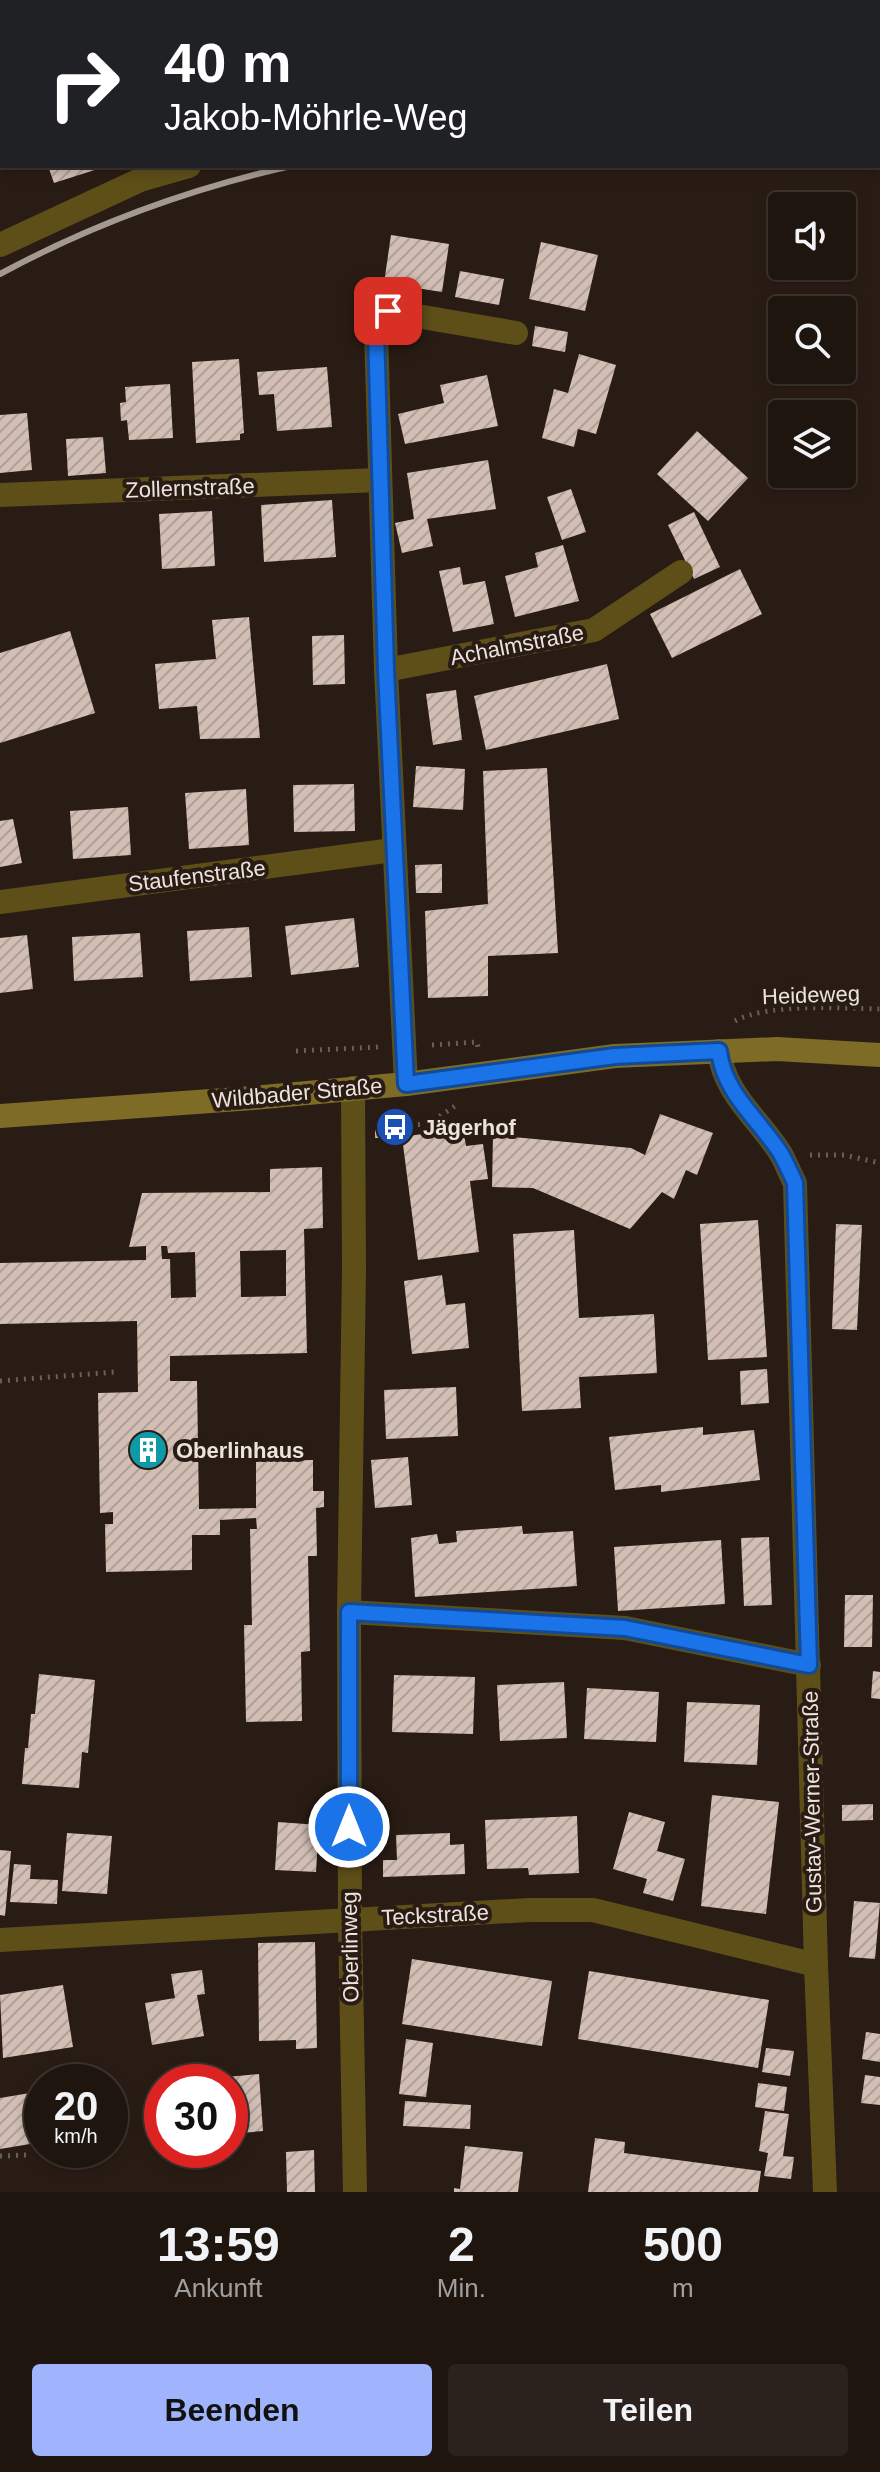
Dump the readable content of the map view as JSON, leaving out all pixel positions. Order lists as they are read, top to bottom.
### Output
{
  "streets": {
    "main road": ["Wildbader Straße"],
    "street": [
      "Zollernstraße",
      "Achalmstraße",
      "Staufenstraße",
      "Gustav-Werner-Straße",
      "Teckstraße",
      "Oberlinweg"
    ],
    "path": ["Heideweg"]
  },
  "crossings": [
    ["Heideweg", "Wildbader Straße"],
    ["Heideweg", "Gustav-Werner-Straße"],
    ["Wildbader Straße", "Gustav-Werner-Straße"],
    ["Wildbader Straße", "Oberlinweg"],
    ["Gustav-Werner-Straße", "Teckstraße"],
    ["Teckstraße", "Oberlinweg"]
  ],
  "places": {
    "bus stop": ["Jägerhof"],
    "building": ["Oberlinhaus"]
  },
  "page": {
    "turn": ["40 m", "Jakob-Möhrle-Weg"],
    "speed": "20 km/h",
    "limit": "30",
    "eta": [
      "13:59",
      "Ankunft",
      "2",
      "Min.",
      "500",
      "m"
    ],
    "buttons": ["Beenden", "Teilen"]
  }
}
